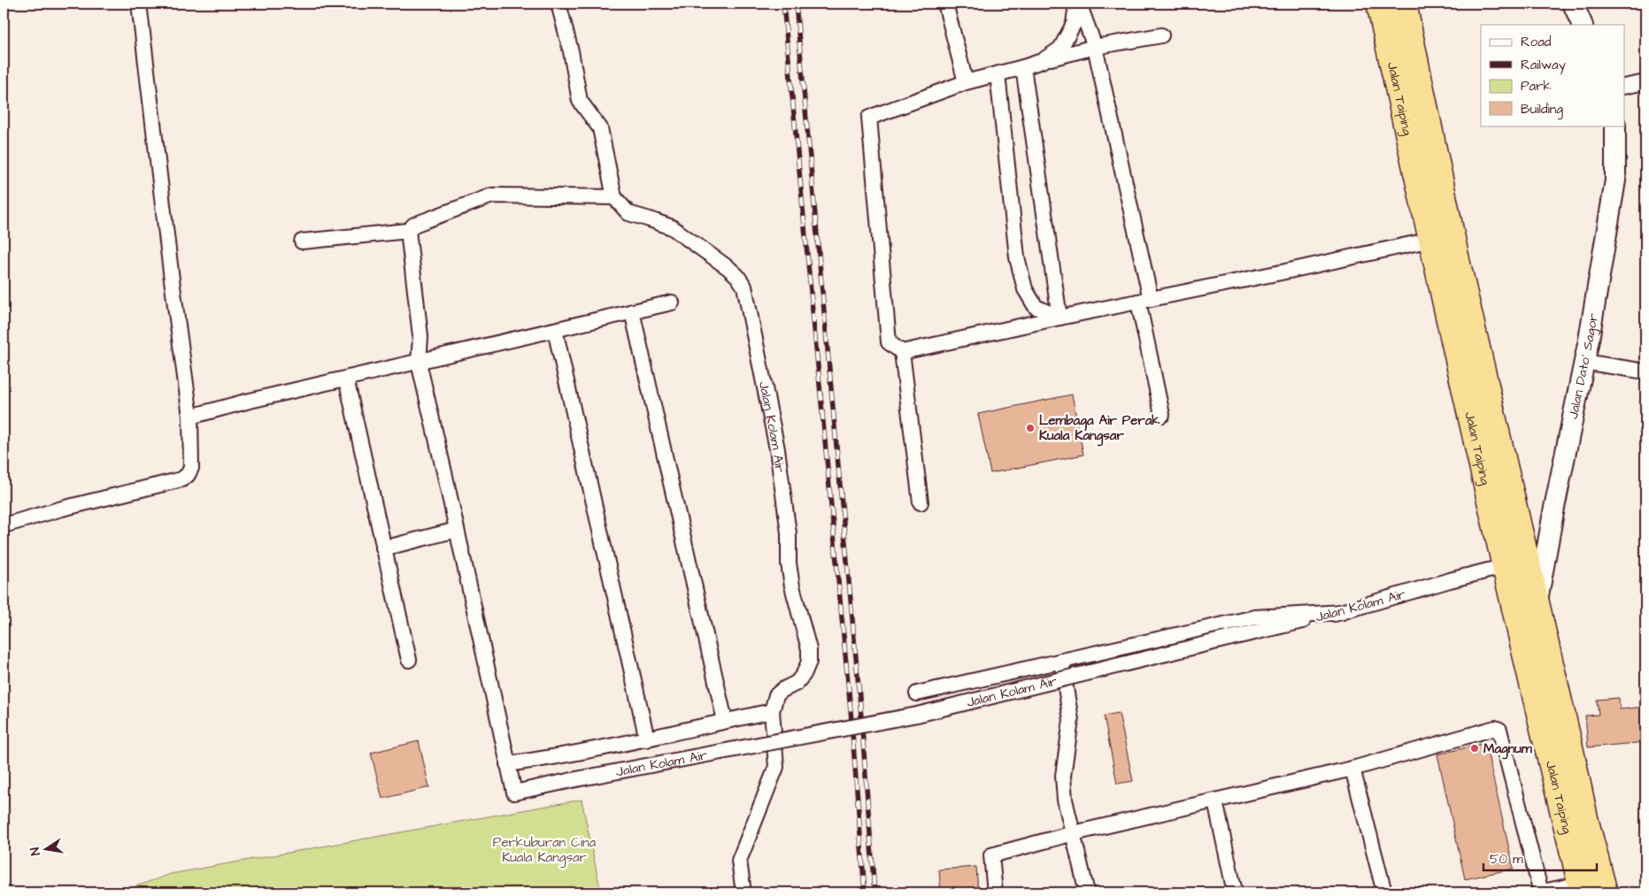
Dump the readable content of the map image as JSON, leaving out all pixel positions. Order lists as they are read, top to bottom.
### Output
{
  "streets": {
    "highway": ["Jalan Taiping"],
    "main road": ["Jalan Dato' Sagor"],
    "street": ["Jalan Kolam Air"]
  },
  "crossings": [
    ["Jalan Taiping", "Jalan Dato' Sagor"],
    ["Jalan Taiping", "Jalan Kolam Air"]
  ],
  "parks": ["Perkuburan Cina Kuala Kangsar"],
  "places": ["Lembaga Air Perak Kuala Kangsar", "Magnum"],
  "legend": [
    "Road",
    "Railway",
    "Park",
    "Building"
  ],
  "scale_bar": "50 m",
  "north": "left"
}
